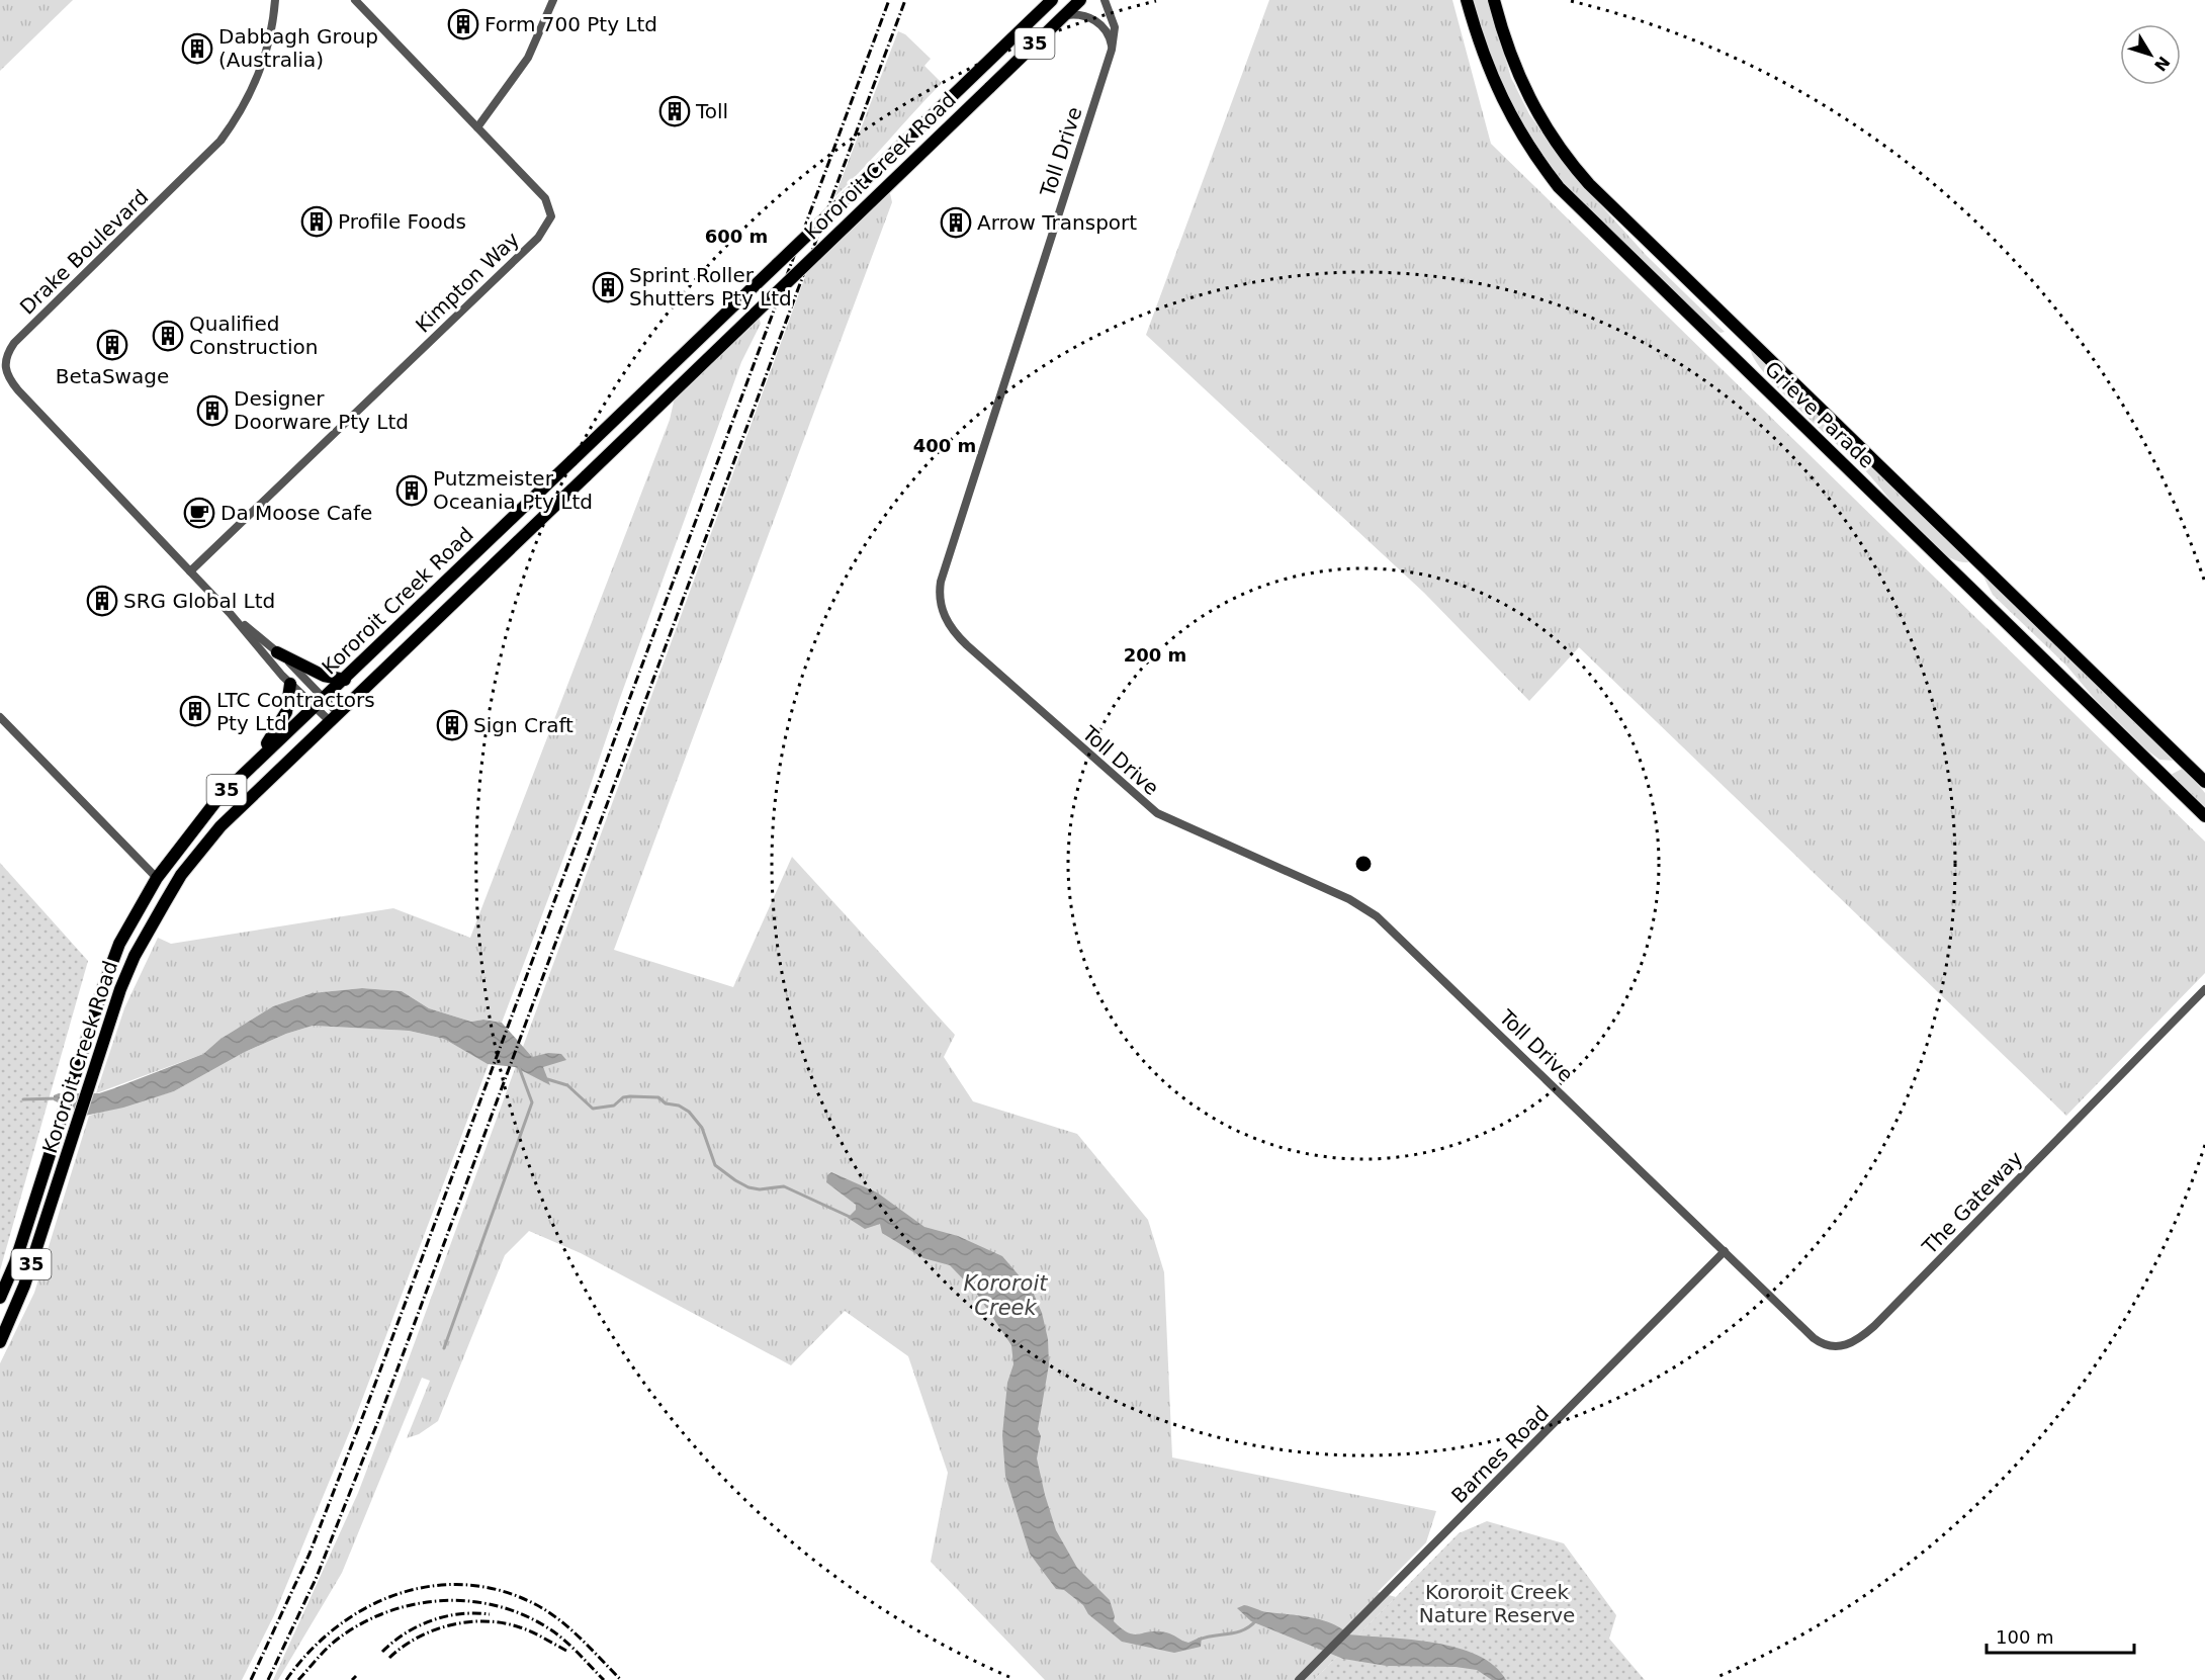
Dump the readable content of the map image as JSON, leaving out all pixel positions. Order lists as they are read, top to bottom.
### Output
{
  "streets": {
    "main road": ["35", "Kororoit Creek Road", "Grieve Parade"],
    "street": [
      "Toll Drive",
      "Drake Boulevard",
      "Kimpton Way",
      "The Gateway",
      "Barnes Road"
    ]
  },
  "crossings": [
    ["Toll Drive", "The Gateway"],
    ["Toll Drive", "Barnes Road"],
    ["Kororoit Creek Road", "Drake Boulevard"],
    ["Drake Boulevard", "Kimpton Way"]
  ],
  "water": ["Kororoit Creek"],
  "parks": ["Kororoit Creek Nature Reserve"],
  "places": {
    "building": [
      "Form 700 Pty Ltd",
      "Dabbagh Group (Australia)",
      "Toll",
      "Profile Foods",
      "Arrow Transport",
      "Sprint Roller Shutters Pty Ltd",
      "Qualified Construction",
      "BetaSwage",
      "Designer Doorware Pty Ltd",
      "Putzmeister Oceania Pty Ltd",
      "SRG Global Ltd",
      "LTC Contractors Pty Ltd",
      "Sign Craft"
    ],
    "cafe": ["Da Moose Cafe"]
  },
  "scale_bar": "100 m",
  "north": "bottom right",
  "rings": ["600 m", "400 m", "200 m"]
}
